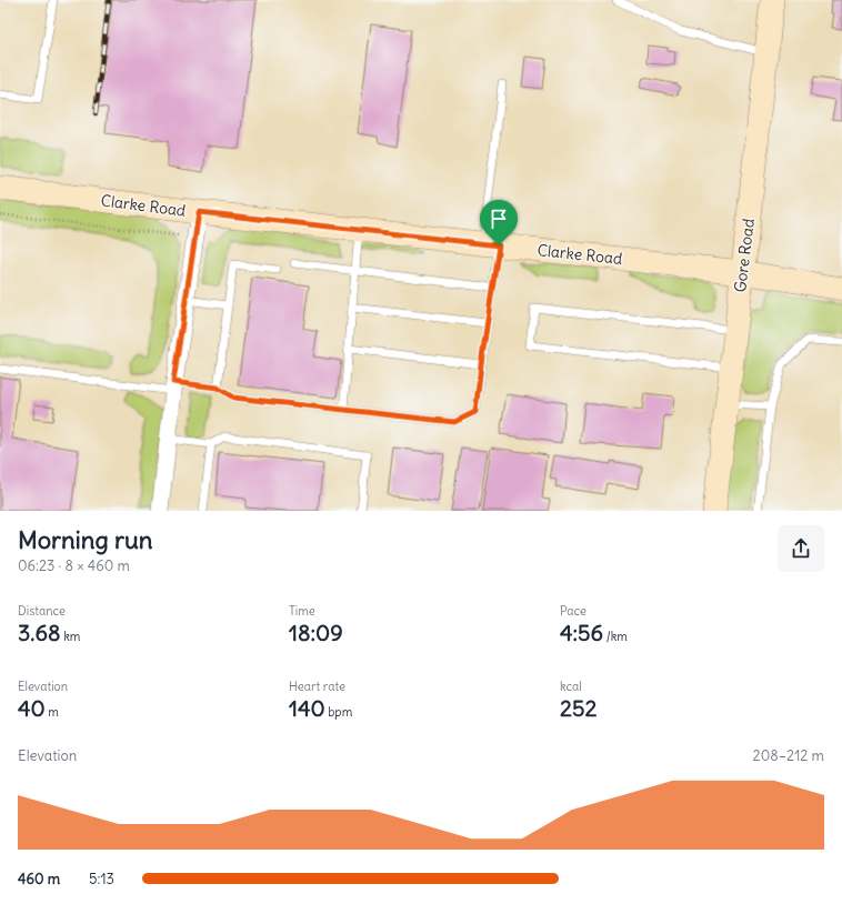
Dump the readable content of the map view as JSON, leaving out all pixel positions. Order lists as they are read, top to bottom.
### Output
{
  "streets": {
    "main road": ["Clarke Road", "Gore Road"]
  },
  "crossings": [
    ["Clarke Road", "Gore Road"]
  ],
  "page": {
    "heading": ["Morning run", "06:23 · 8 × 460 m"],
    "stats": [
      ["Distance", "3.68 km"],
      ["Time", "18:09"],
      ["Pace", "4:56 /km"],
      ["Elevation", "40 m"],
      ["Heart rate", "140 bpm"],
      ["kcal", "252"]
    ],
    "chart": ["Elevation", "208–212 m"],
    "list": [
      {
        "name": "460 m",
        "note": "5:13"
      }
    ]
  }
}
